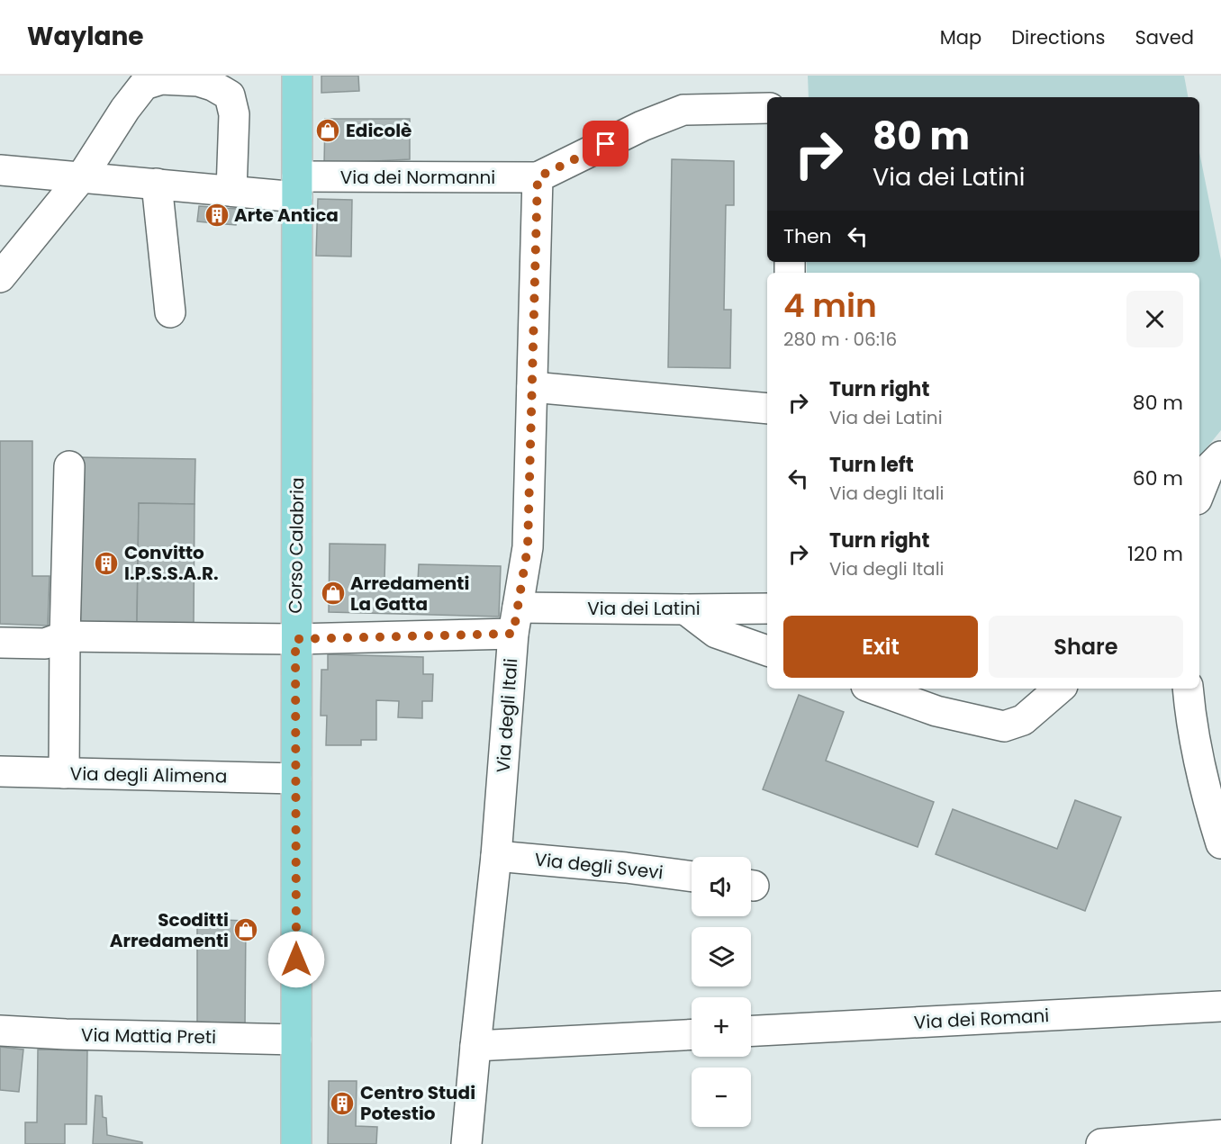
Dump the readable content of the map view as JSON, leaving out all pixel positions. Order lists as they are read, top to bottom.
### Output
{
  "streets": {
    "main road": ["Corso Calabria"],
    "street": [
      "Via dei Normanni",
      "Via dei Latini",
      "Via degli Itali",
      "Via degli Alimena",
      "Via degli Svevi",
      "Via dei Romani",
      "Via Mattia Preti"
    ]
  },
  "crossings": [
    ["Via dei Normanni", "Corso Calabria"],
    ["Via dei Normanni", "Via degli Itali"],
    ["Corso Calabria", "Via dei Latini"],
    ["Corso Calabria", "Via degli Alimena"],
    ["Corso Calabria", "Via Mattia Preti"],
    ["Via dei Latini", "Via degli Itali"],
    ["Via degli Itali", "Via degli Svevi"]
  ],
  "places": {
    "shop": ["Edicolè", "Arredamenti La Gatta", "Scoditti Arredamenti"],
    "building": ["Arte Antica", "Convitto I.P.S.S.A.R.", "Centro Studi Potestio"]
  },
  "page": {
    "header": "Waylane",
    "nav": ["Map", "Directions", "Saved"],
    "turn": ["80 m", "Via dei Latini"],
    "then": "Then",
    "heading": ["4 min", "280 m · 06:16"],
    "list": [
      {
        "name": "Turn right",
        "note": "Via dei Latini",
        "value": "80 m"
      },
      {
        "name": "Turn left",
        "note": "Via degli Itali",
        "value": "60 m"
      },
      {
        "name": "Turn right",
        "note": "Via degli Itali",
        "value": "120 m"
      }
    ],
    "buttons": ["Exit", "Share"],
    "map_buttons": ["+", "−"]
  }
}
